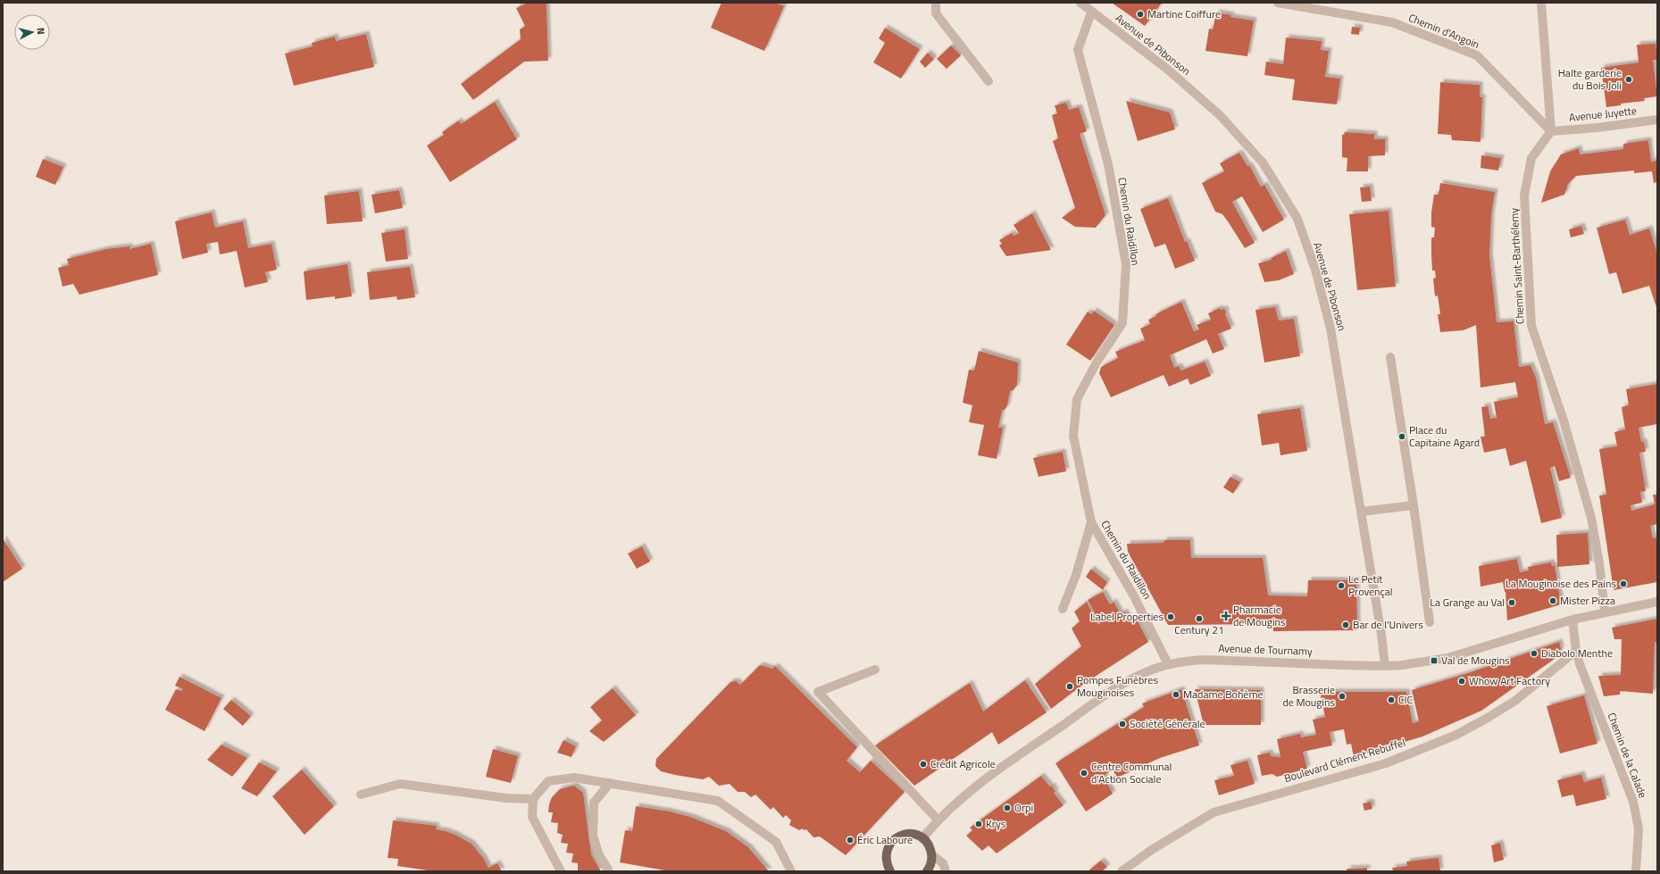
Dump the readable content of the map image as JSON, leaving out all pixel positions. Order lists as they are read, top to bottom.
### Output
{
  "streets": {
    "street": [
      "Chemin d'Angoin",
      "Avenue de Pibonson",
      "Avenue Juyette",
      "Chemin du Raidillon",
      "Chemin Saint-Barthélemy",
      "Avenue de Tournamy",
      "Chemin de la Calade",
      "Boulevard Clément Rebuffel"
    ]
  },
  "crossings": [
    ["Chemin d'Angoin", "Avenue Juyette"],
    ["Chemin d'Angoin", "Chemin Saint-Barthélemy"],
    ["Avenue de Pibonson", "Chemin du Raidillon"],
    ["Avenue de Pibonson", "Avenue de Tournamy"],
    ["Avenue Juyette", "Chemin Saint-Barthélemy"],
    ["Chemin du Raidillon", "Avenue de Tournamy"],
    ["Chemin Saint-Barthélemy", "Avenue de Tournamy"],
    ["Chemin de la Calade", "Boulevard Clément Rebuffel"]
  ],
  "places": {
    "other": [
      "Martine Coiffure",
      "Halte garderie du Bois Joli",
      "Place du Capitaine Agard",
      "La Mouginoise des Pains",
      "Le Petit Provençal",
      "Mister Pizza",
      "La Grange au Val",
      "Label Properties",
      "Century 21",
      "Bar de l'Univers",
      "Diabolo Menthe",
      "Whow Art Factory",
      "Pompes Funèbres Mouginoises",
      "Madame Bohème",
      "Brasserie de Mougins",
      "CIC",
      "Société Générale",
      "Crédit Agricole",
      "Centre Communal d'Action Sociale",
      "Orpi",
      "Krys",
      "Éric Laboure"
    ],
    "health": ["Pharmacie de Mougins"],
    "transit": ["Val de Mougins"]
  },
  "north": "right"
}
